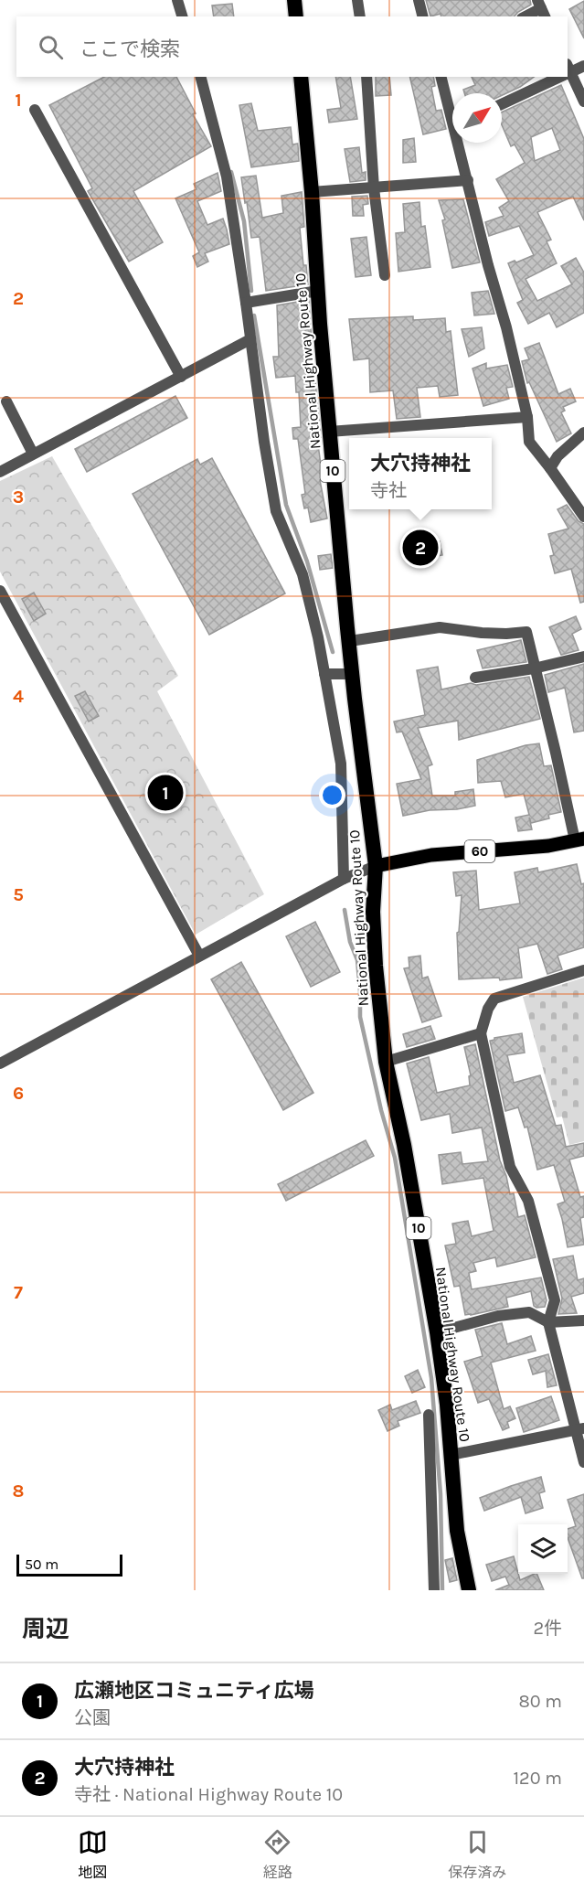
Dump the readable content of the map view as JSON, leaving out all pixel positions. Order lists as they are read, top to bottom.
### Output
{
  "streets": {
    "highway": ["National Highway Route 10", "10"],
    "main road": ["60"]
  },
  "crossings": [
    ["National Highway Route 10", "60"]
  ],
  "scale_bar": "50 m",
  "north": "top right",
  "page": {
    "search": "ここで検索",
    "popup": ["大穴持神社", "寺社"],
    "pins": ["2", "1"],
    "scale": "50 m",
    "heading": ["周辺", "2件"],
    "list": [
      {
        "mark": "1",
        "name": "広瀬地区コミュニティ広場",
        "note": "公園",
        "value": "80 m"
      },
      {
        "mark": "2",
        "name": "大穴持神社",
        "note": "寺社 · National Highway Route 10",
        "value": "120 m"
      }
    ],
    "nav": ["地図", "経路", "保存済み"]
  },
  "grid": {
    "rows": [
      "1",
      "2",
      "3",
      "4",
      "5",
      "6",
      "7",
      "8"
    ]
  }
}
